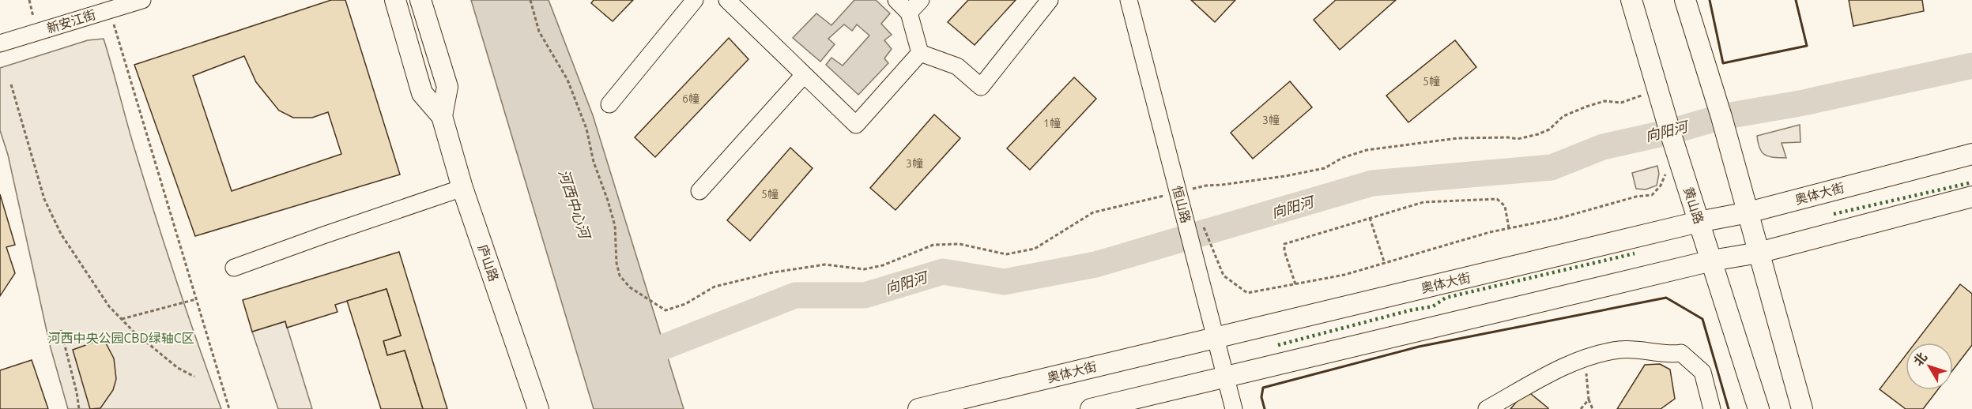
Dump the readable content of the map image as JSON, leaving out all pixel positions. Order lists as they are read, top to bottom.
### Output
{
  "streets": {
    "main road": ["奥体大街", "黄山路", "庐山路"],
    "street": ["新安江街", "恒山路"]
  },
  "crossings": [
    ["奥体大街", "恒山路"],
    ["奥体大街", "黄山路"]
  ],
  "water": ["向阳河", "河西中心河"],
  "parks": ["河西中央公园CBD绿轴C区"],
  "house_numbers": [
    "5幢",
    "6幢",
    "3幢",
    "1幢",
    "3幢",
    "5幢"
  ],
  "north": "top left"
}
